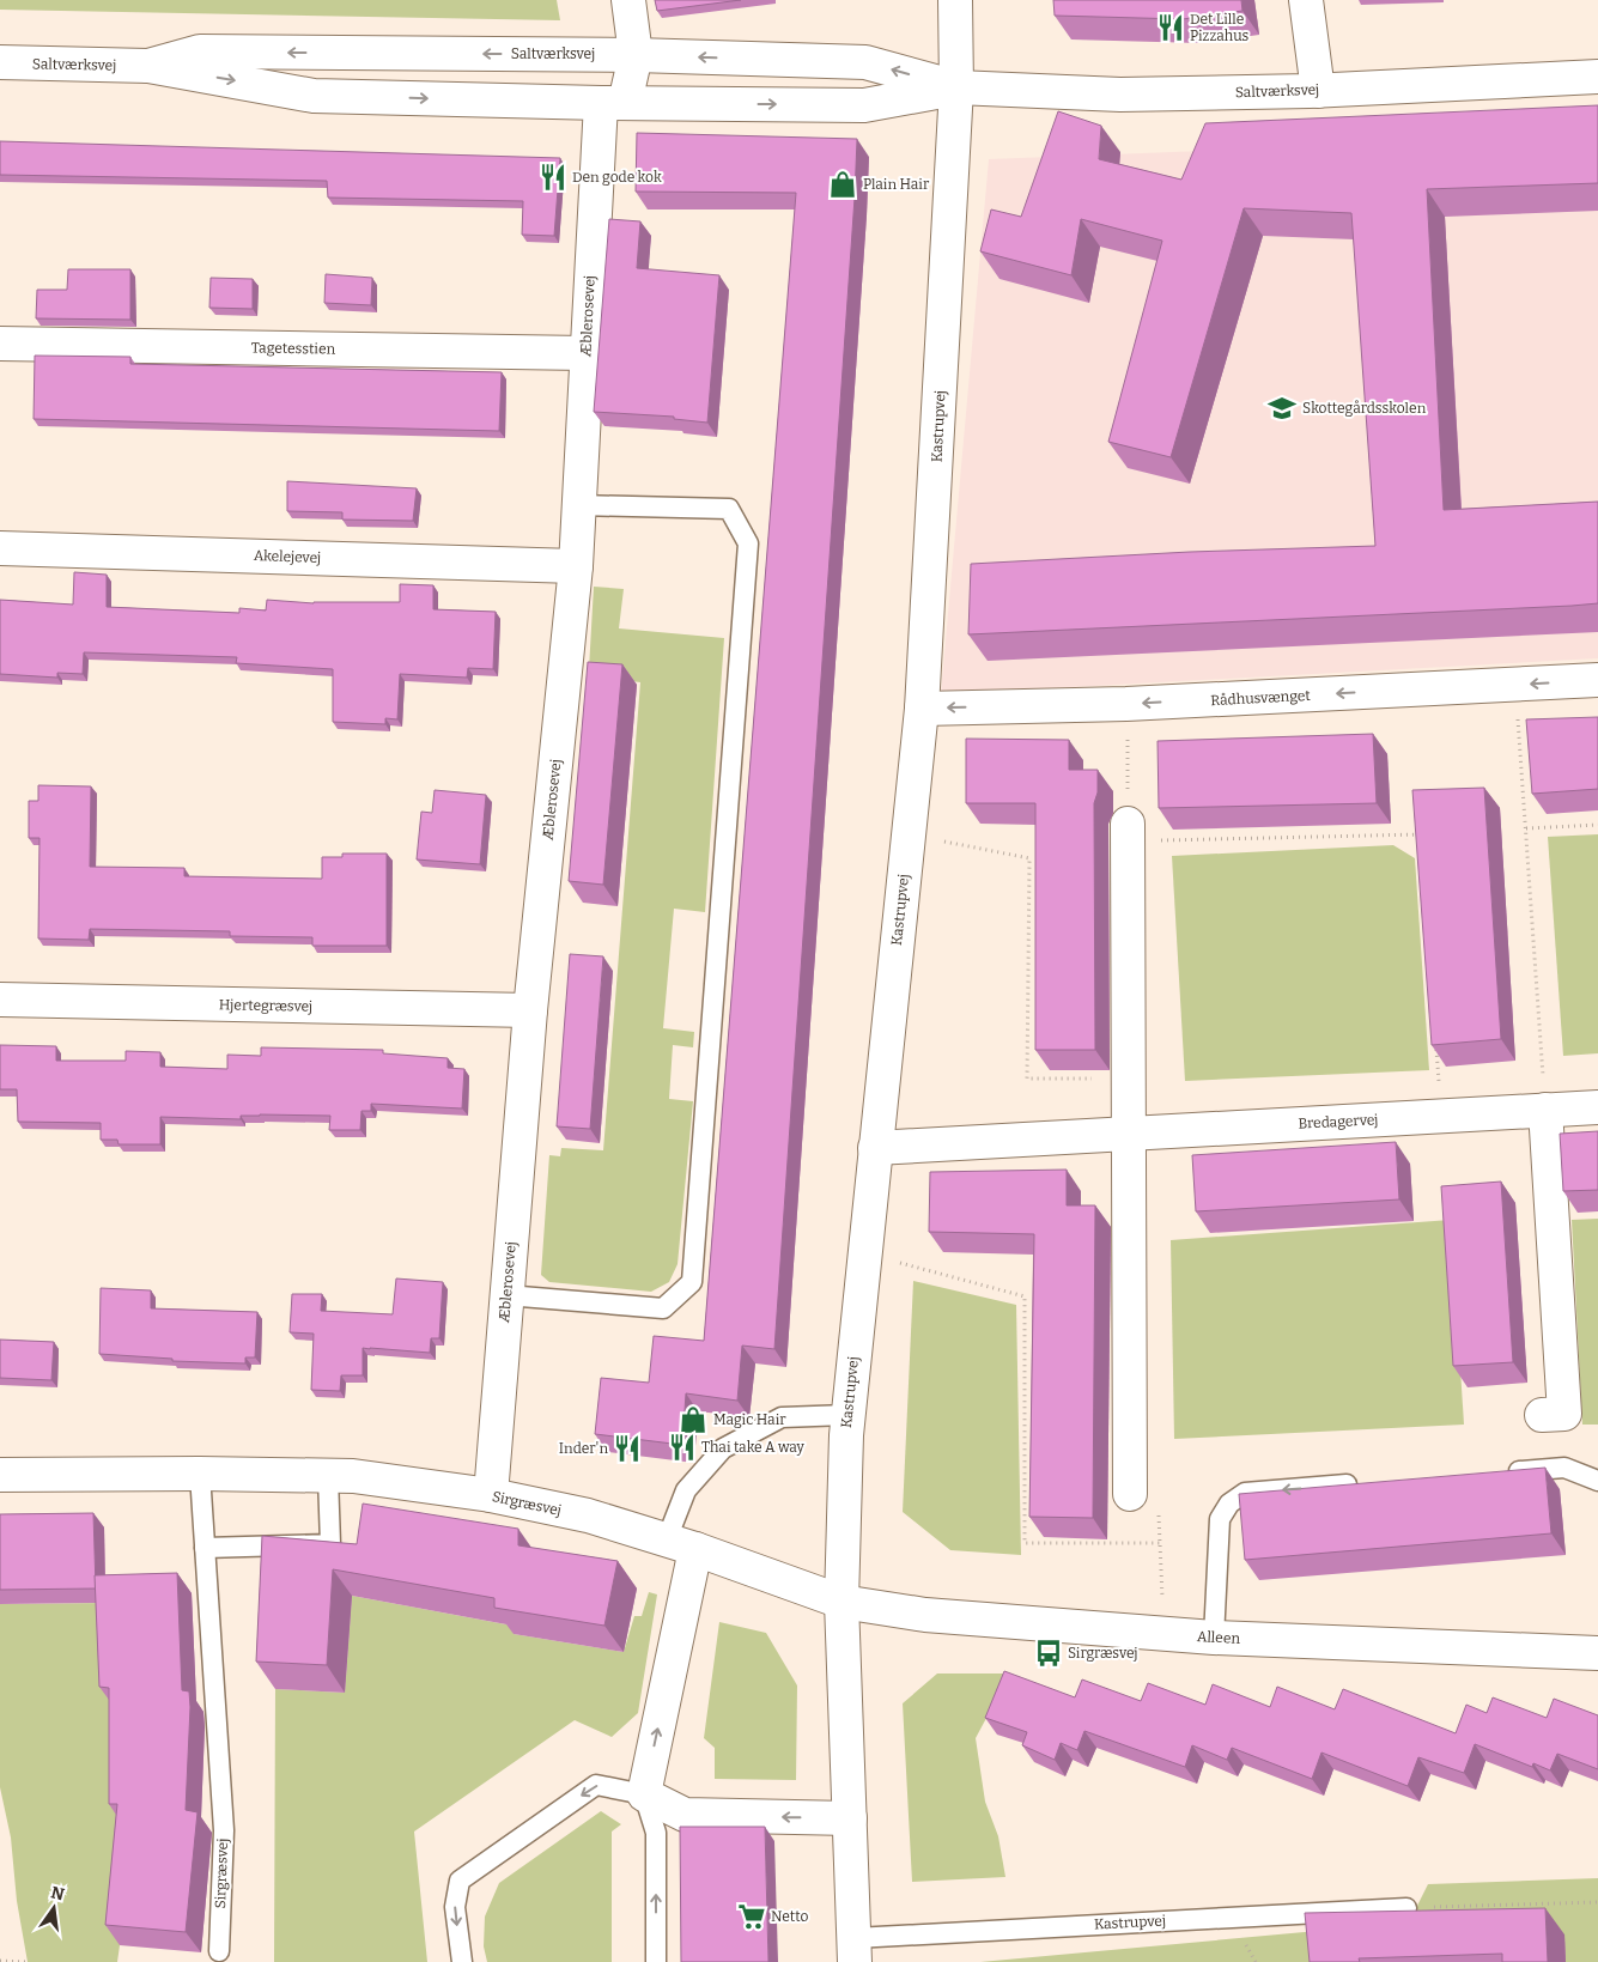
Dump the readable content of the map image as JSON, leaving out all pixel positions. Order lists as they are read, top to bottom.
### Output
{
  "streets": {
    "street": [
      "Saltværksvej",
      "Æblerosevej",
      "Tagetesstien",
      "Kastrupvej",
      "Akelejevej",
      "Rådhusvænget",
      "Hjertegræsvej",
      "Bredagervej",
      "Sirgræsvej",
      "Alleen"
    ]
  },
  "crossings": [
    ["Saltværksvej", "Æblerosevej"],
    ["Saltværksvej", "Kastrupvej"],
    ["Æblerosevej", "Tagetesstien"],
    ["Æblerosevej", "Akelejevej"],
    ["Æblerosevej", "Hjertegræsvej"],
    ["Æblerosevej", "Sirgræsvej"],
    ["Kastrupvej", "Rådhusvænget"],
    ["Kastrupvej", "Bredagervej"],
    ["Kastrupvej", "Sirgræsvej"],
    ["Kastrupvej", "Alleen"],
    ["Sirgræsvej", "Alleen"]
  ],
  "one_way": ["Rådhusvænget"],
  "places": {
    "restaurant": [
      "Det Lille Pizzahus",
      "Den gode kok",
      "Thai take A way",
      "Inder'n"
    ],
    "shop": ["Plain Hair", "Magic Hair"],
    "school or university": ["Skottegårdsskolen"],
    "bus stop": ["Sirgræsvej"],
    "supermarket": ["Netto"]
  },
  "north": "top"
}
